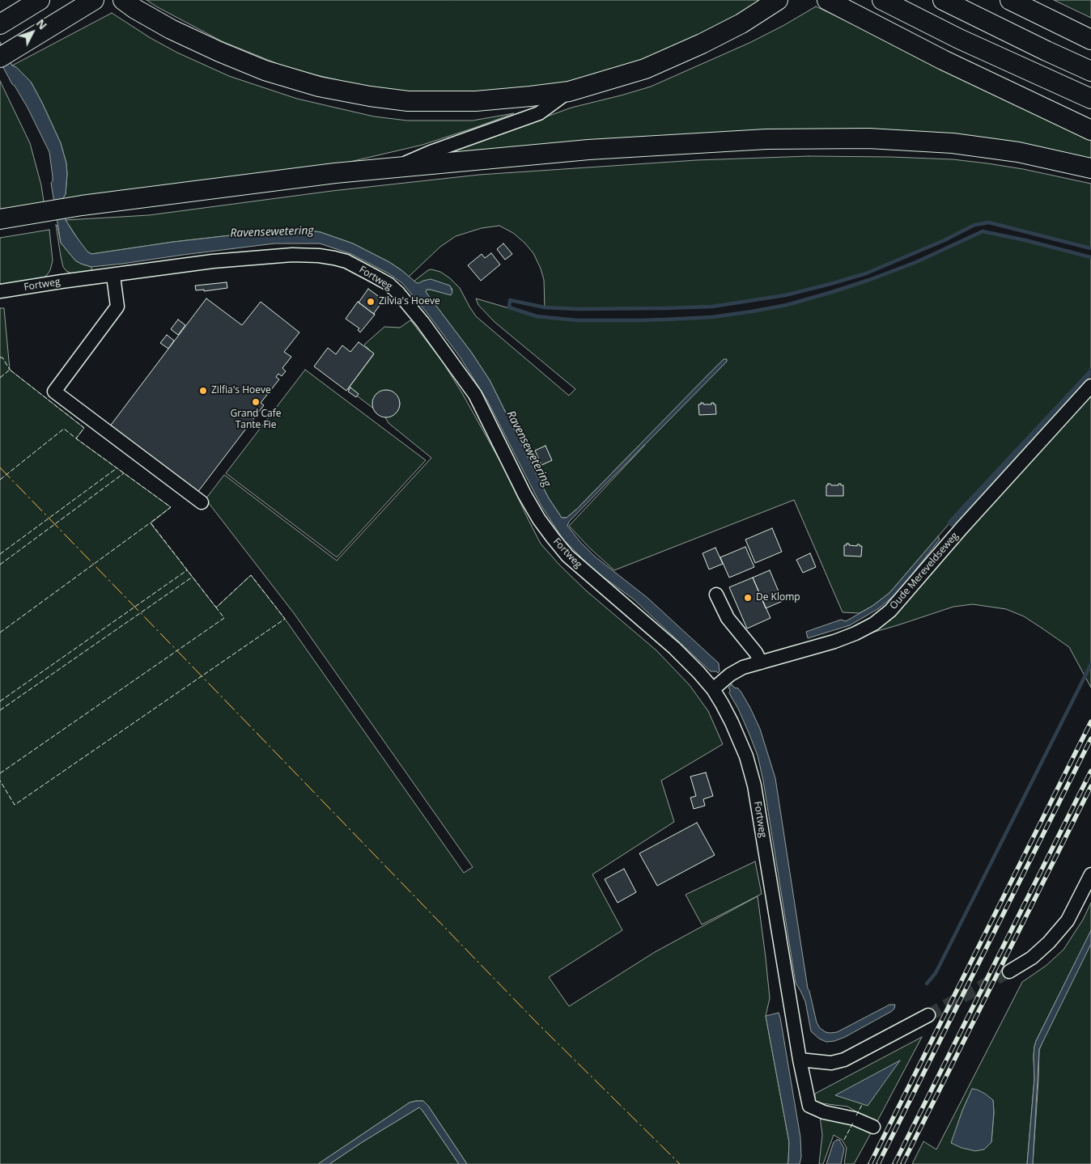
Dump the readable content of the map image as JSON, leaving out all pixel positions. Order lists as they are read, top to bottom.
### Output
{
  "streets": {
    "street": ["Fortweg", "Oude Mereveldseweg"]
  },
  "crossings": [
    ["Fortweg", "Oude Mereveldseweg"]
  ],
  "water": ["Ravensewetering"],
  "places": [
    "Zilvia's Hoeve",
    "Zilfia's Hoeve",
    "Grand Cafe Tante Fie",
    "De Klomp"
  ],
  "north": "top right"
}
